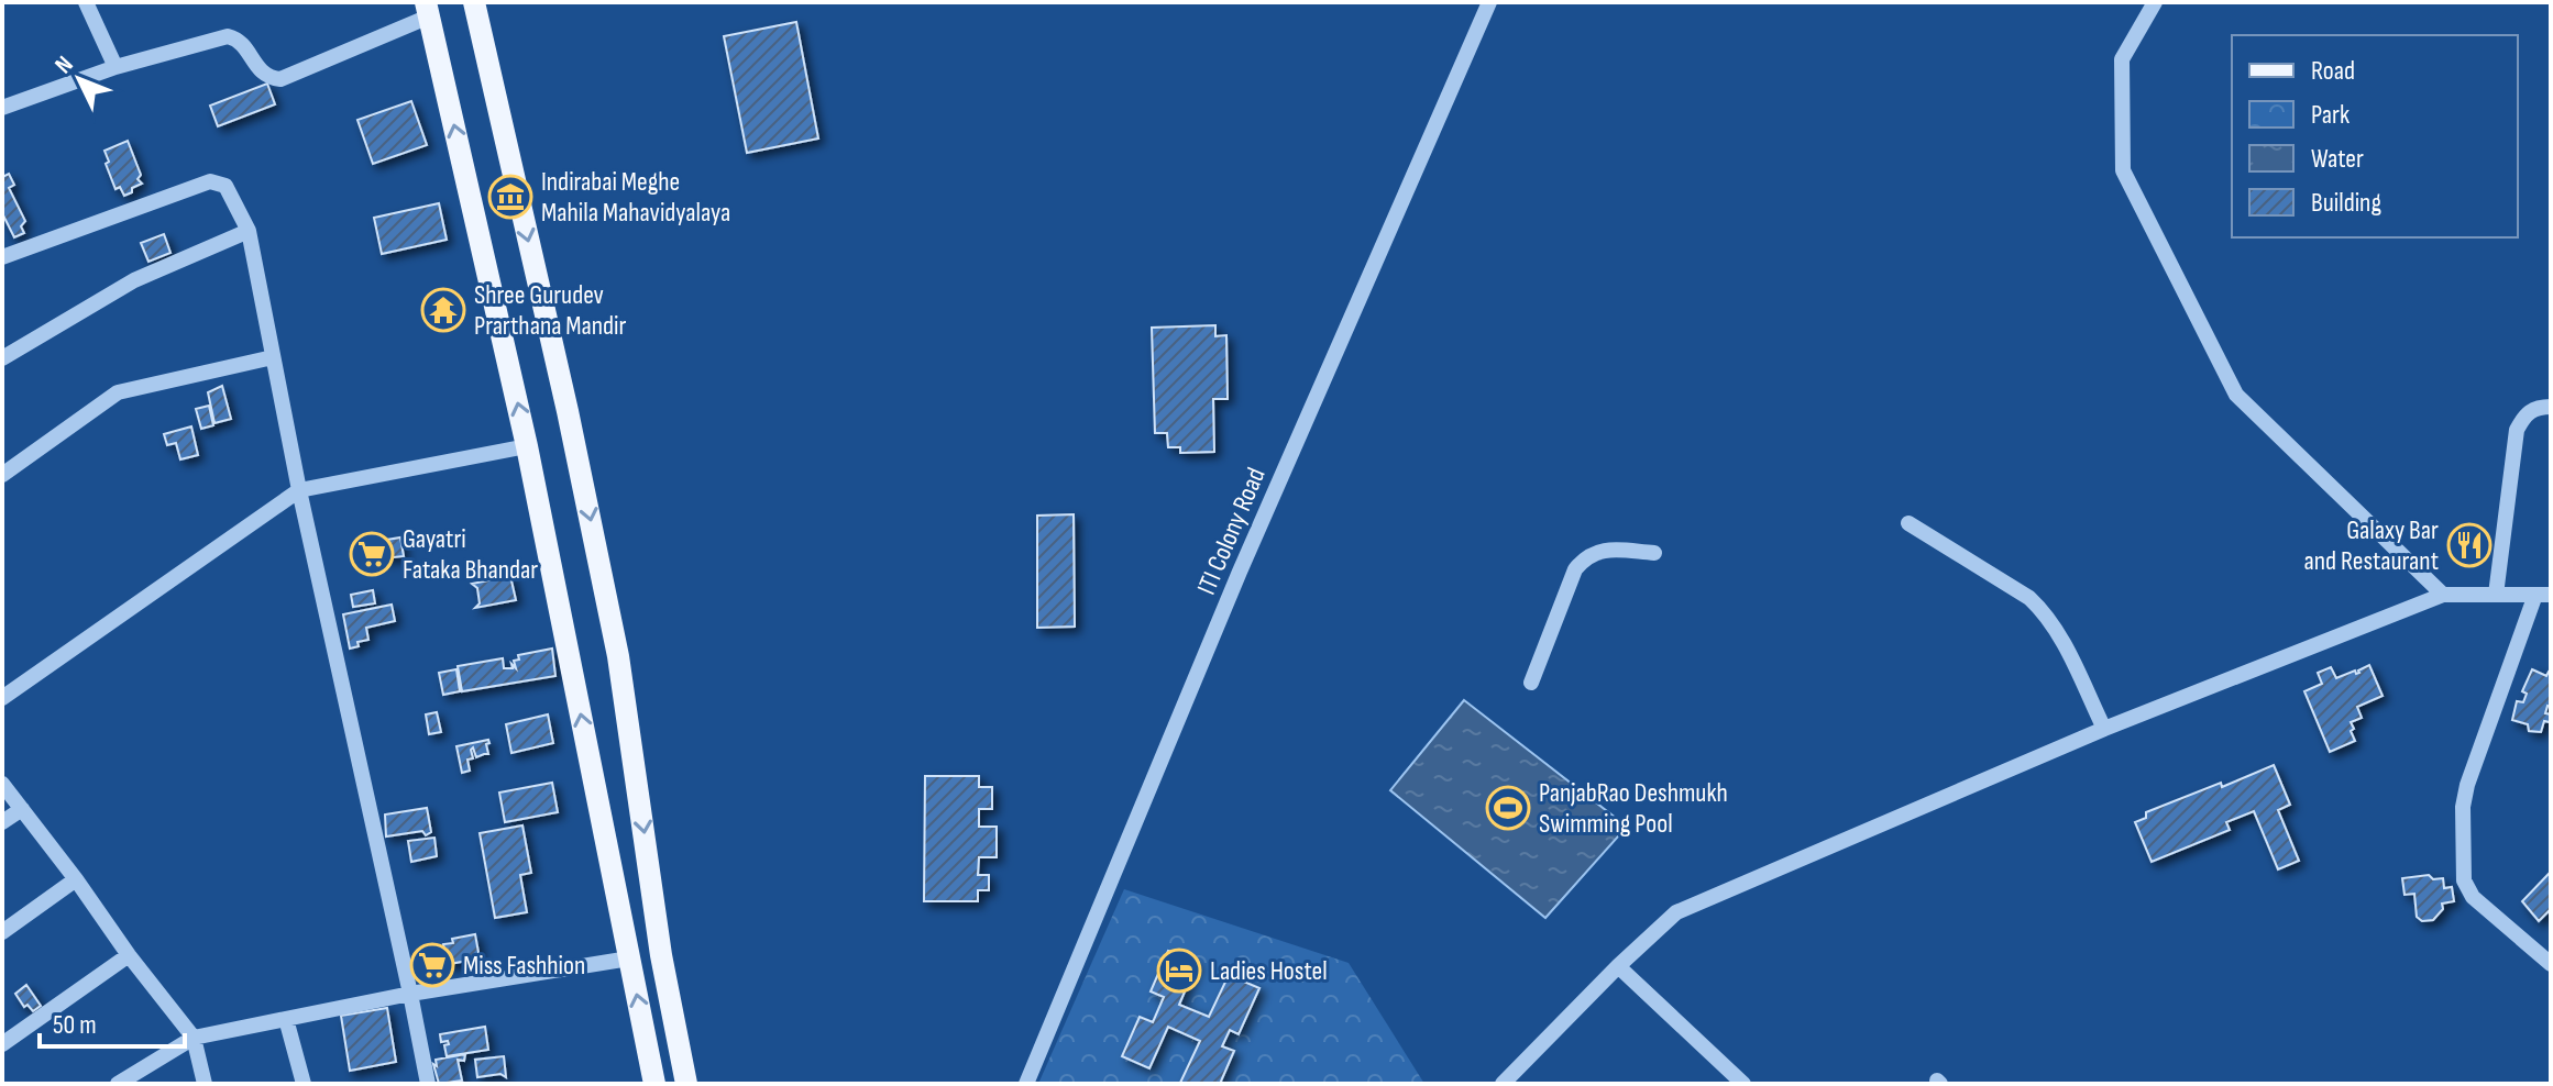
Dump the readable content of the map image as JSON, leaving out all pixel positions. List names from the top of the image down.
{
  "streets": {
    "street": ["ITI Colony Road"]
  },
  "places": {
    "museum": ["Indirabai Meghe Mahila Mahavidyalaya"],
    "temple": ["Shree Gurudev Prarthana Mandir"],
    "restaurant": ["Galaxy Bar and Restaurant"],
    "supermarket": ["Gayatri Fataka Bhandar", "Miss Fashhion"],
    "sports": ["PanjabRao Deshmukh Swimming Pool"],
    "hotel": ["Ladies Hostel"]
  },
  "legend": [
    "Road",
    "Park",
    "Water",
    "Building"
  ],
  "scale_bar": "50 m",
  "north": "top left"
}
